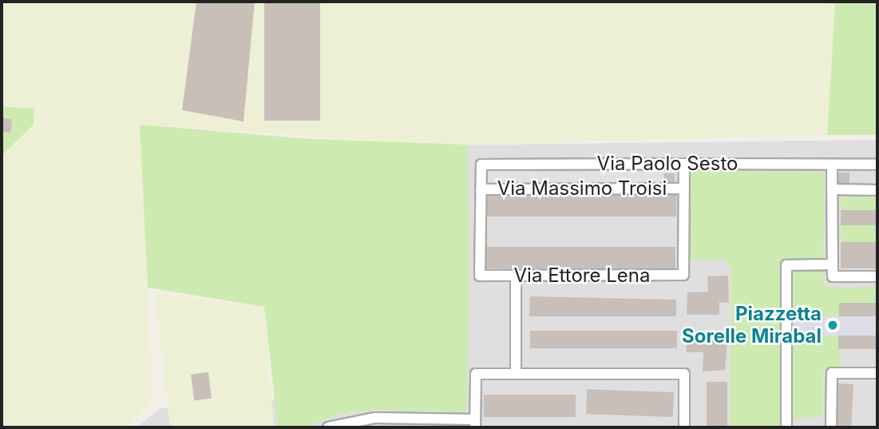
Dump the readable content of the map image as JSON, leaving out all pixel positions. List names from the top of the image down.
{
  "streets": {
    "street": ["Via Paolo Sesto", "Via Massimo Troisi", "Via Ettore Lena"]
  },
  "crossings": [
    ["Via Paolo Sesto", "Via Massimo Troisi"],
    ["Via Paolo Sesto", "Via Ettore Lena"],
    ["Via Massimo Troisi", "Via Ettore Lena"]
  ],
  "places": ["Piazzetta Sorelle Mirabal"]
}
